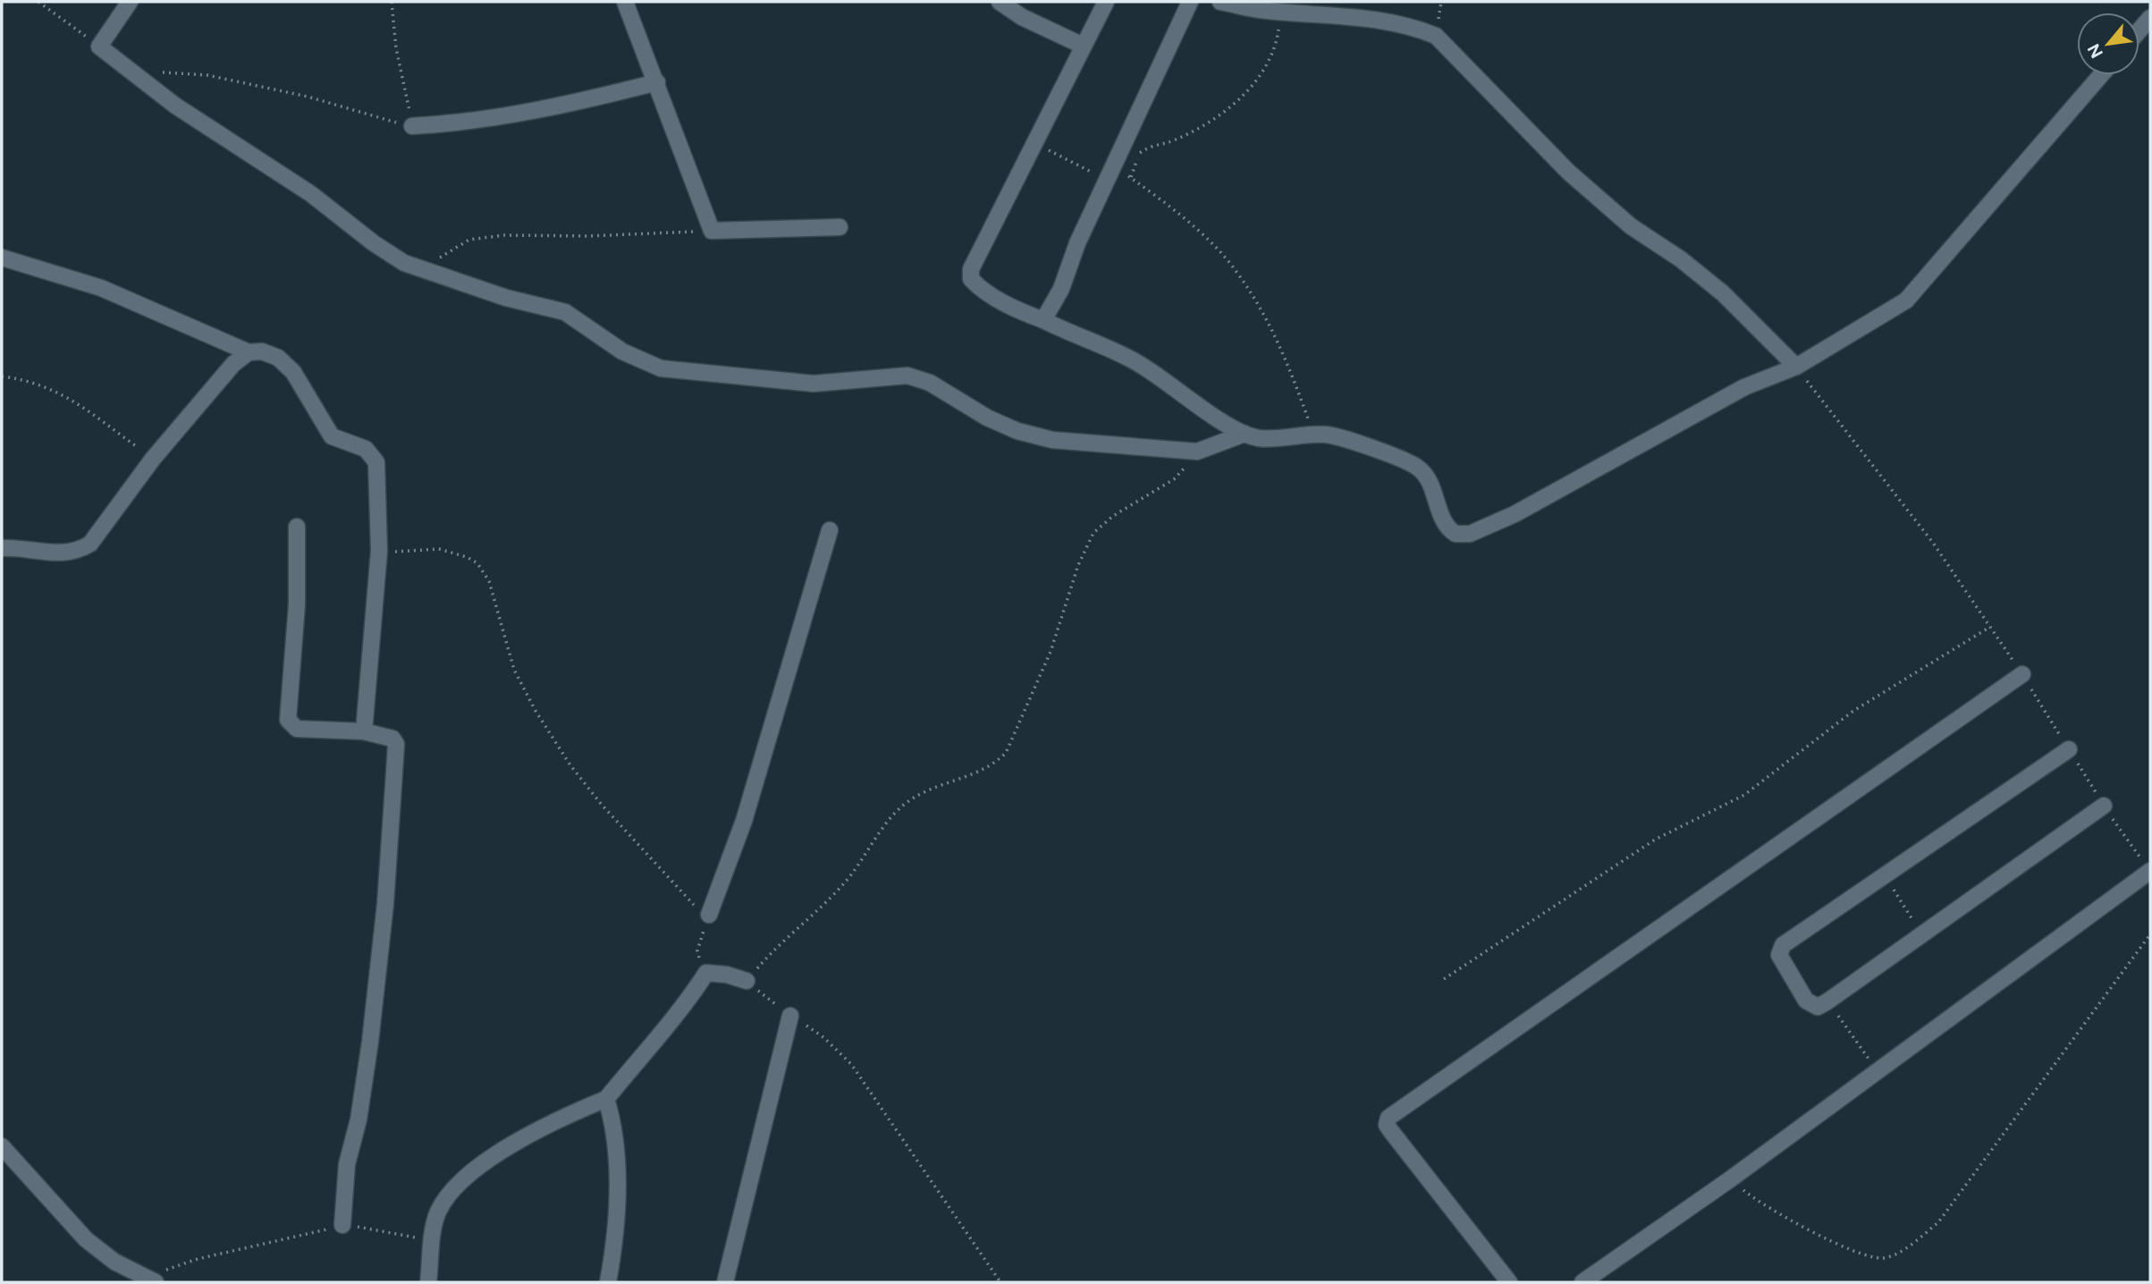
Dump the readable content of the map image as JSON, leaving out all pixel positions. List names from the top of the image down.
{
  "north": "bottom left"
}
